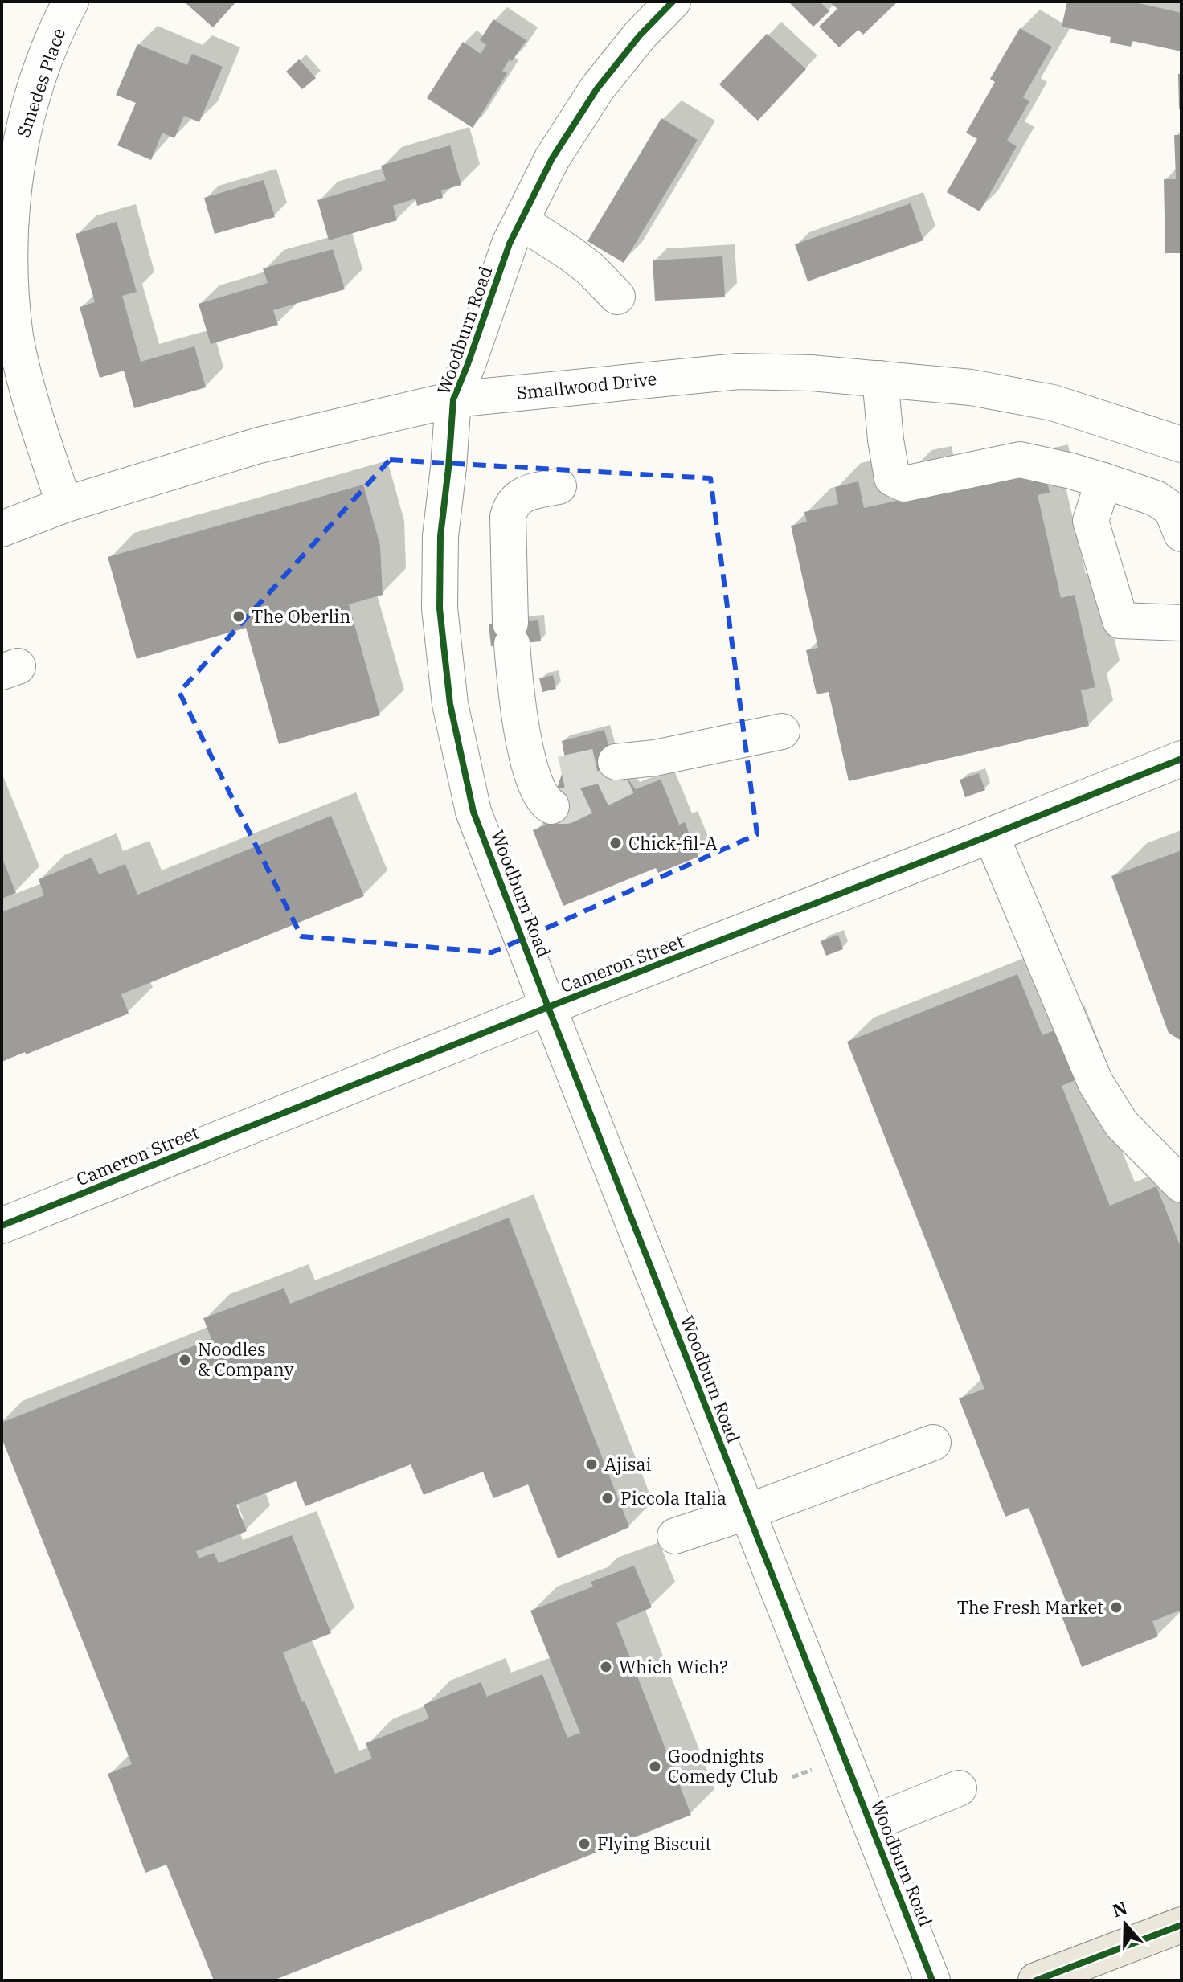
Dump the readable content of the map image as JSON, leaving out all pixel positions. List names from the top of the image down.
{
  "streets": {
    "street": [
      "Smedes Place",
      "Woodburn Road",
      "Smallwood Drive",
      "Cameron Street"
    ]
  },
  "crossings": [
    ["Smedes Place", "Smallwood Drive"],
    ["Woodburn Road", "Smallwood Drive"],
    ["Woodburn Road", "Cameron Street"]
  ],
  "places": [
    "The Oberlin",
    "Chick-fil-A",
    "Noodles & Company",
    "Ajisai",
    "Piccola Italia",
    "The Fresh Market",
    "Which Wich?",
    "Goodnights Comedy Club",
    "Flying Biscuit"
  ],
  "north": "top"
}
